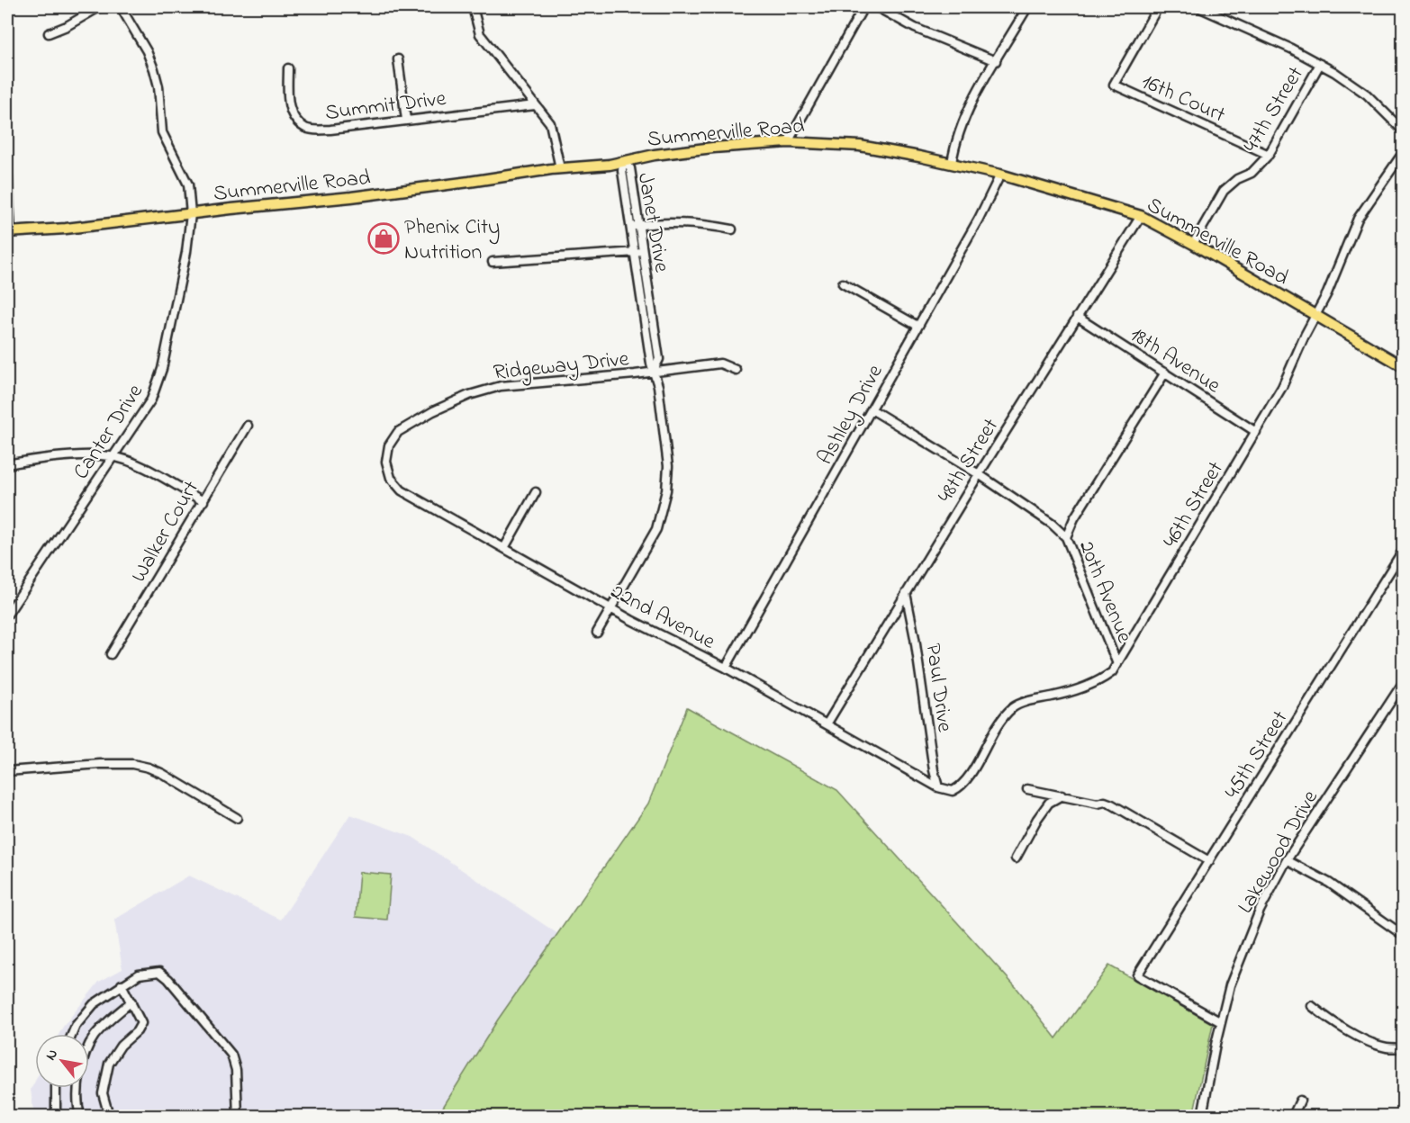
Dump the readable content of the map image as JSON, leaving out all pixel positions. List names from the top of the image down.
{
  "streets": {
    "main road": ["Summerville Road"],
    "street": [
      "16th Court",
      "Summit Drive",
      "47th Street",
      "Janet Drive",
      "18th Avenue",
      "Ridgeway Drive",
      "Ashley Drive",
      "Canter Drive",
      "48th Street",
      "46th Street",
      "Walker Court",
      "20th Avenue",
      "22nd Avenue",
      "Paul Drive",
      "45th Street",
      "Lakewood Drive"
    ]
  },
  "crossings": [
    ["16th Court", "47th Street"],
    ["47th Street", "Summerville Road"],
    ["Summerville Road", "Janet Drive"],
    ["Summerville Road", "Ashley Drive"],
    ["Summerville Road", "Canter Drive"],
    ["Summerville Road", "48th Street"],
    ["Summerville Road", "46th Street"],
    ["Janet Drive", "Ridgeway Drive"],
    ["Janet Drive", "22nd Avenue"],
    ["18th Avenue", "48th Street"],
    ["18th Avenue", "46th Street"],
    ["Ridgeway Drive", "22nd Avenue"],
    ["Ashley Drive", "20th Avenue"],
    ["Ashley Drive", "22nd Avenue"],
    ["48th Street", "20th Avenue"],
    ["48th Street", "22nd Avenue"],
    ["48th Street", "Paul Drive"],
    ["46th Street", "20th Avenue"],
    ["46th Street", "22nd Avenue"],
    ["46th Street", "Paul Drive"],
    ["22nd Avenue", "Paul Drive"],
    ["45th Street", "Lakewood Drive"]
  ],
  "places": {
    "shop": ["Phenix City Nutrition"]
  },
  "north": "top left"
}
